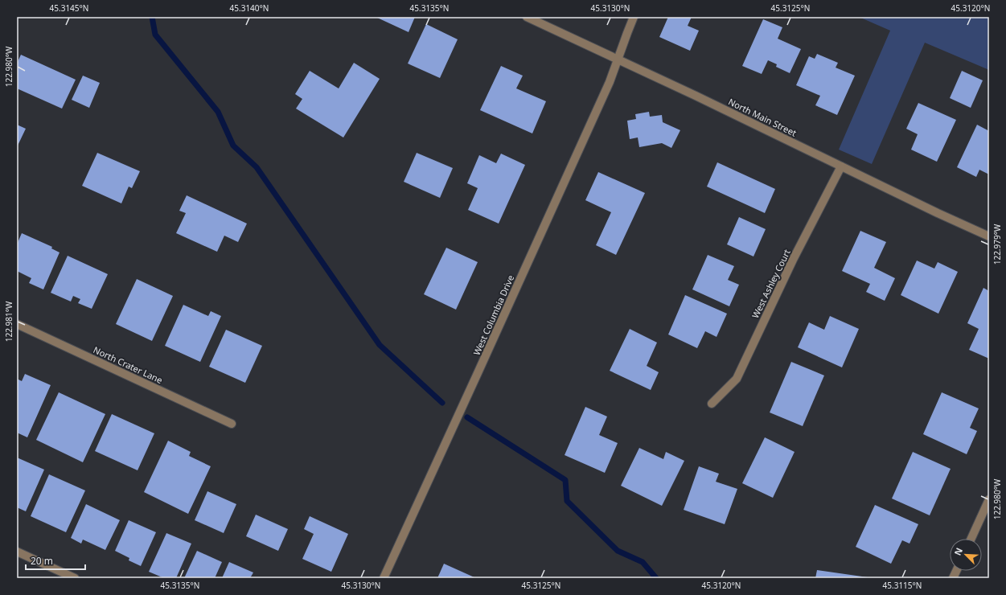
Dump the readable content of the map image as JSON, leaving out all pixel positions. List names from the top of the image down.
{
  "streets": {
    "street": [
      "North Main Street",
      "West Ashley Court",
      "West Columbia Drive",
      "North Crater Lane"
    ]
  },
  "crossings": [
    ["North Main Street", "West Ashley Court"],
    ["North Main Street", "West Columbia Drive"]
  ],
  "scale_bar": "20 m",
  "north": "top left",
  "coordinates": [
    "45.3145°N",
    "45.3140°N",
    "45.3135°N",
    "45.3130°N",
    "45.3125°N",
    "45.3120°N",
    "122.980°W",
    "122.979°W",
    "122.981°W",
    "45.3115°N"
  ]
}
